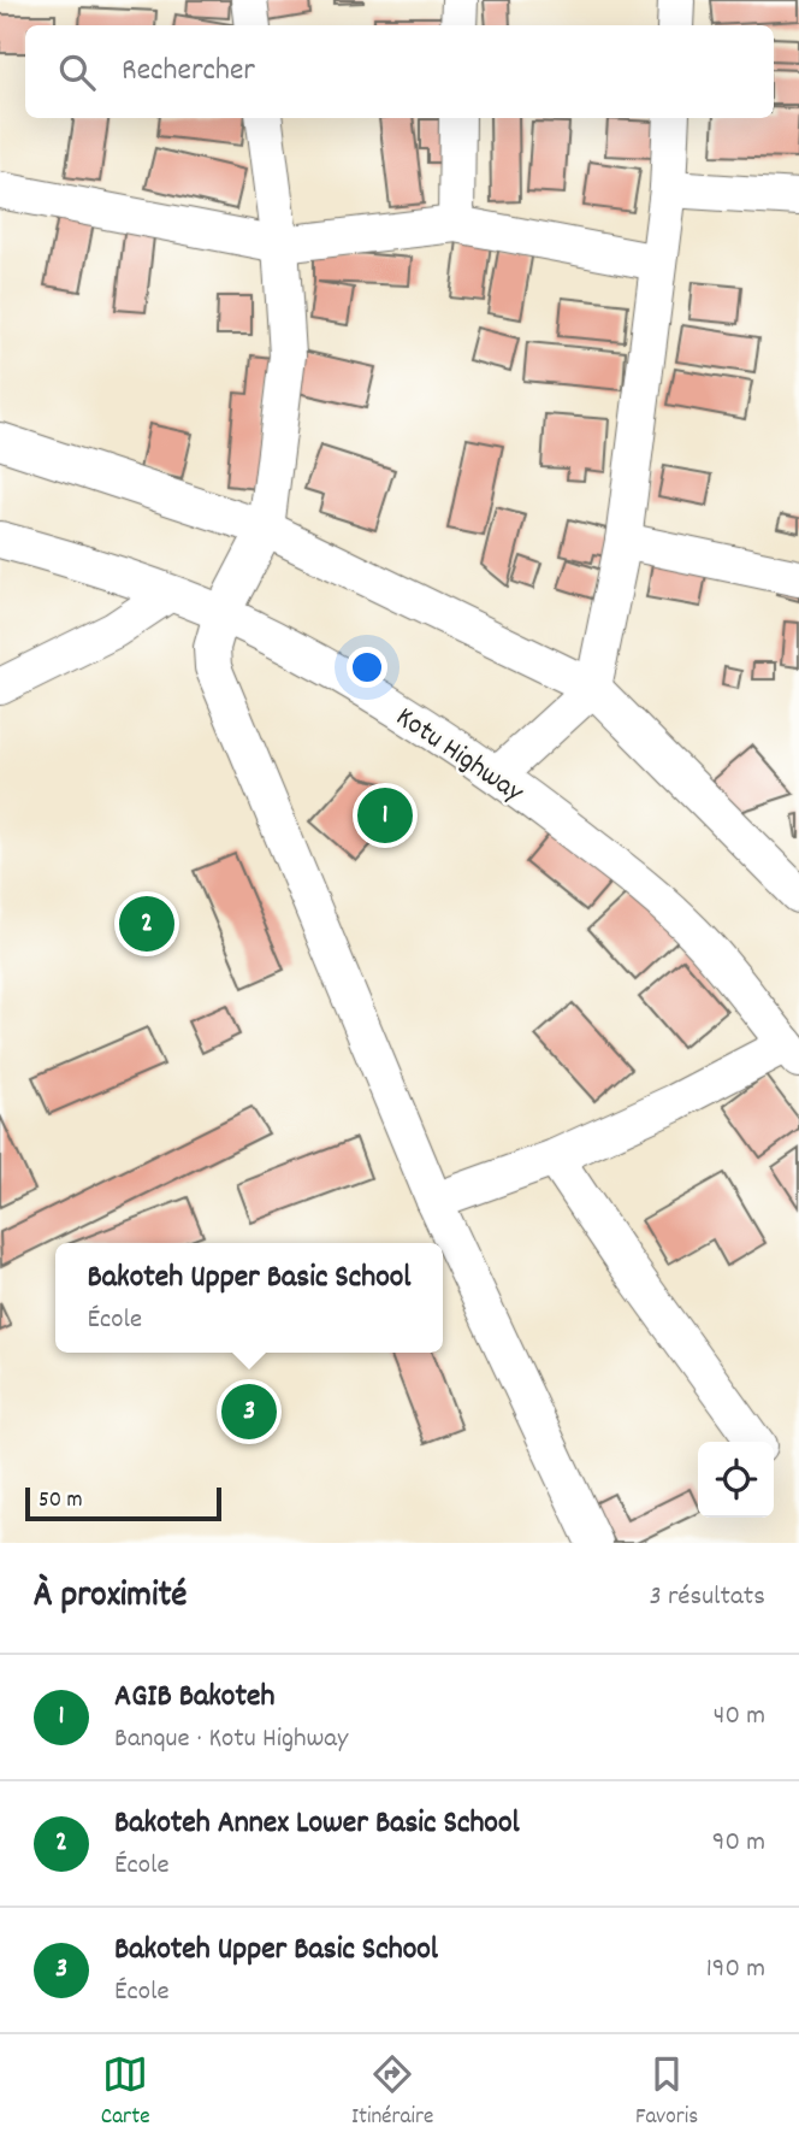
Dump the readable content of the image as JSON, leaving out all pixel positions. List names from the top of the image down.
{
  "streets": {
    "street": ["Kotu Highway"]
  },
  "scale_bar": "50 m",
  "page": {
    "search": "Rechercher",
    "pins": ["1", "2", "3"],
    "popup": ["Bakoteh Upper Basic School", "École"],
    "scale": "50 m",
    "heading": ["À proximité", "3 résultats"],
    "list": [
      {
        "mark": "1",
        "name": "AGIB Bakoteh",
        "note": "Banque · Kotu Highway",
        "value": "40 m"
      },
      {
        "mark": "2",
        "name": "Bakoteh Annex Lower Basic School",
        "note": "École",
        "value": "90 m"
      },
      {
        "mark": "3",
        "name": "Bakoteh Upper Basic School",
        "note": "École",
        "value": "190 m"
      }
    ],
    "nav": ["Carte", "Itinéraire", "Favoris"]
  }
}
